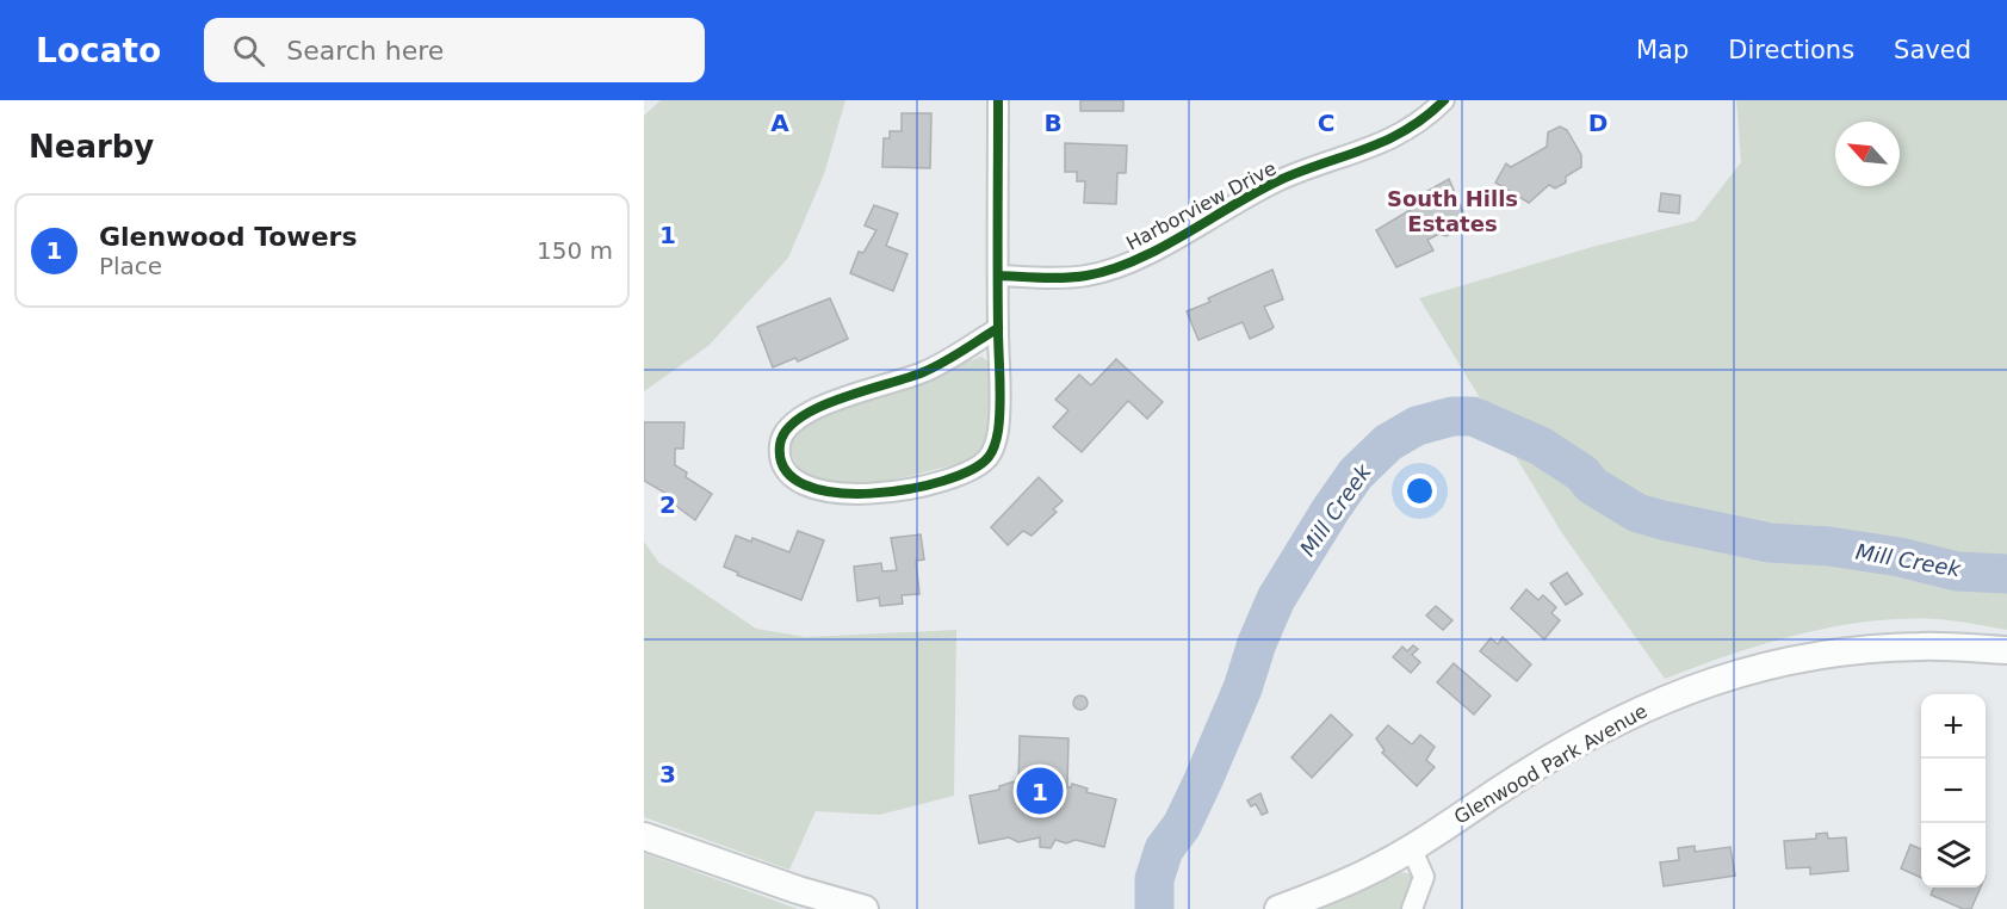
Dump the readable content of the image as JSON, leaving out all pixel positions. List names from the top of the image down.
{
  "streets": {
    "main road": ["Glenwood Park Avenue"],
    "street": ["Harborview Drive"]
  },
  "districts": ["South Hills Estates"],
  "water": ["Mill Creek"],
  "north": "top left",
  "page": {
    "header": "Locato",
    "search": "Search here",
    "nav": ["Map", "Directions", "Saved"],
    "heading": "Nearby",
    "list": [
      {
        "mark": "1",
        "name": "Glenwood Towers",
        "note": "Place",
        "value": "150 m"
      }
    ],
    "map_buttons": ["+", "−"],
    "pins": "1"
  },
  "grid": {
    "columns": [
      "A",
      "B",
      "C",
      "D"
    ],
    "rows": ["1", "2", "3"]
  }
}
